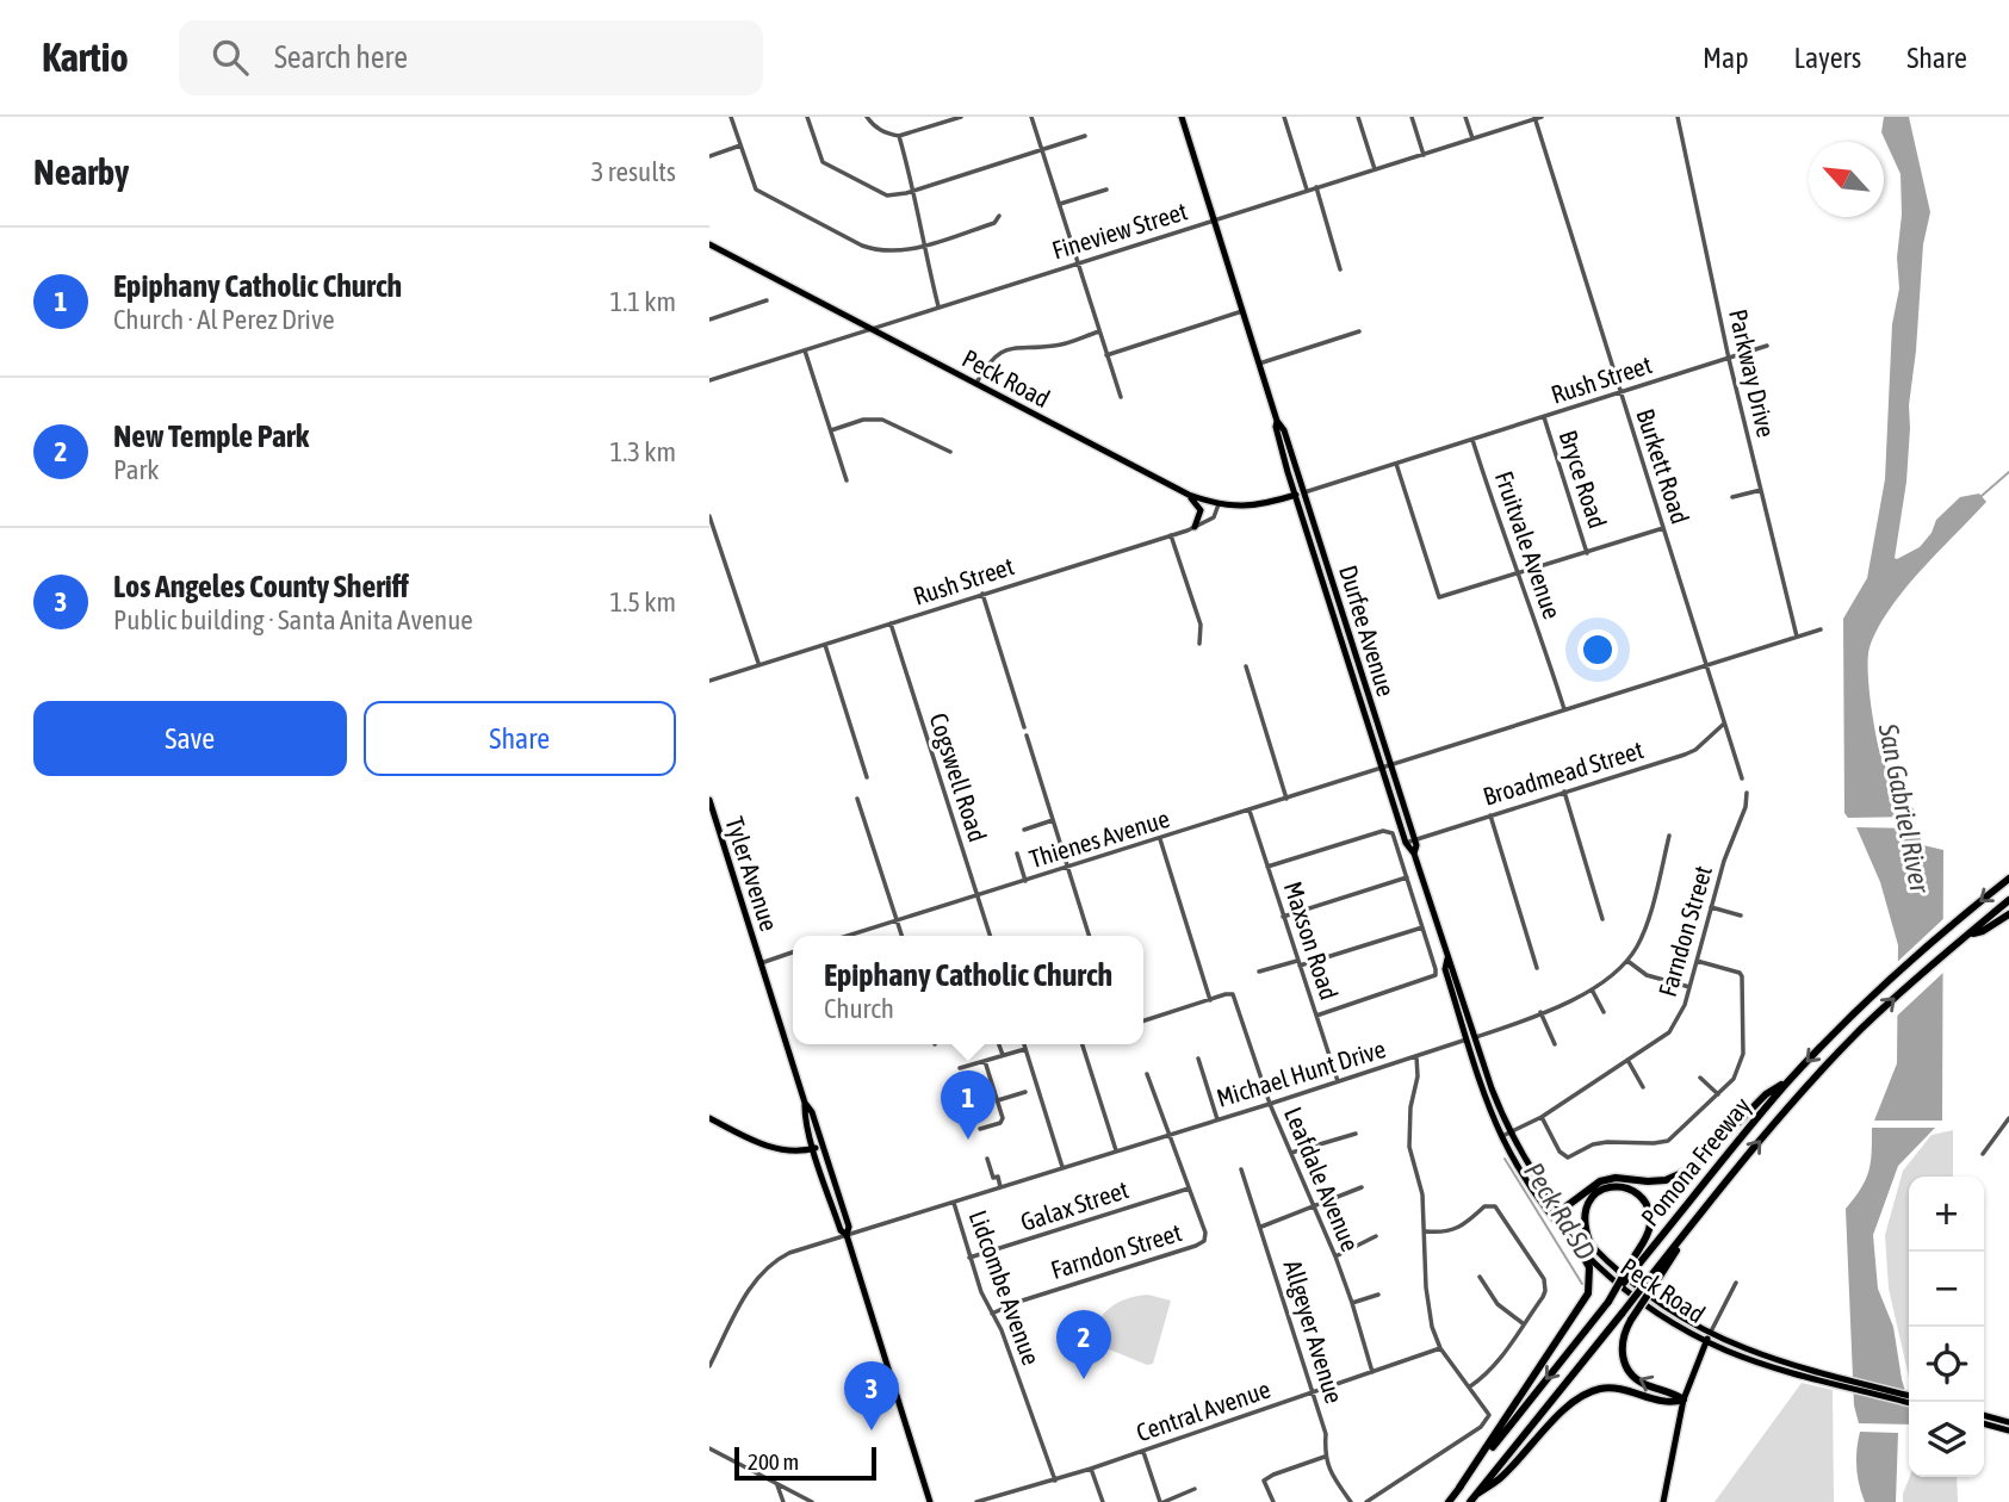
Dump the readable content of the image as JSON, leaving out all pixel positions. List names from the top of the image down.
{
  "streets": {
    "highway": ["Pomona Freeway"],
    "main road": ["Peck Road", "Durfee Avenue", "Tyler Avenue"],
    "street": [
      "Fineview Street",
      "Parkway Drive",
      "Rush Street",
      "Burkett Road",
      "Bryce Road",
      "Fruitvale Avenue",
      "Broadmead Street",
      "Cogswell Road",
      "Thienes Avenue",
      "Farndon Street",
      "Maxson Road",
      "Michael Hunt Drive",
      "Leafdale Avenue",
      "Galax Street",
      "Lidcombe Avenue",
      "Allgeyer Avenue",
      "Central Avenue"
    ]
  },
  "crossings": [
    ["Fineview Street", "Peck Road"],
    ["Fineview Street", "Burkett Road"],
    ["Fineview Street", "Durfee Avenue"],
    ["Parkway Drive", "Rush Street"],
    ["Parkway Drive", "Thienes Avenue"],
    ["Peck Road", "Rush Street"],
    ["Peck Road", "Durfee Avenue"],
    ["Peck Road", "Farndon Street"],
    ["Peck Road", "Michael Hunt Drive"],
    ["Rush Street", "Burkett Road"],
    ["Rush Street", "Bryce Road"],
    ["Rush Street", "Fruitvale Avenue"],
    ["Rush Street", "Durfee Avenue"],
    ["Rush Street", "Cogswell Road"],
    ["Burkett Road", "Broadmead Street"],
    ["Burkett Road", "Thienes Avenue"],
    ["Fruitvale Avenue", "Thienes Avenue"],
    ["Durfee Avenue", "Broadmead Street"],
    ["Durfee Avenue", "Thienes Avenue"],
    ["Durfee Avenue", "Michael Hunt Drive"],
    ["Cogswell Road", "Thienes Avenue"],
    ["Thienes Avenue", "Maxson Road"],
    ["Tyler Avenue", "Michael Hunt Drive"],
    ["Farndon Street", "Galax Street"],
    ["Farndon Street", "Lidcombe Avenue"],
    ["Maxson Road", "Michael Hunt Drive"],
    ["Michael Hunt Drive", "Leafdale Avenue"],
    ["Michael Hunt Drive", "Lidcombe Avenue"],
    ["Leafdale Avenue", "Central Avenue"],
    ["Galax Street", "Lidcombe Avenue"],
    ["Lidcombe Avenue", "Central Avenue"],
    ["Allgeyer Avenue", "Central Avenue"]
  ],
  "water": ["San Gabriel River", "Peck Rd SD"],
  "scale_bar": "200 m",
  "north": "top left",
  "page": {
    "header": "Kartio",
    "search": "Search here",
    "nav": ["Map", "Layers", "Share"],
    "heading": ["Nearby", "3 results"],
    "list": [
      {
        "mark": "1",
        "name": "Epiphany Catholic Church",
        "note": "Church · Al Perez Drive",
        "value": "1.1 km"
      },
      {
        "mark": "2",
        "name": "New Temple Park",
        "note": "Park",
        "value": "1.3 km"
      },
      {
        "mark": "3",
        "name": "Los Angeles County Sheriff",
        "note": "Public building · Santa Anita Avenue",
        "value": "1.5 km"
      }
    ],
    "buttons": ["Save", "Share"],
    "popup": ["Epiphany Catholic Church", "Church"],
    "pins": ["1", "2", "3"],
    "map_buttons": ["+", "−"],
    "scale": "200 m"
  }
}
